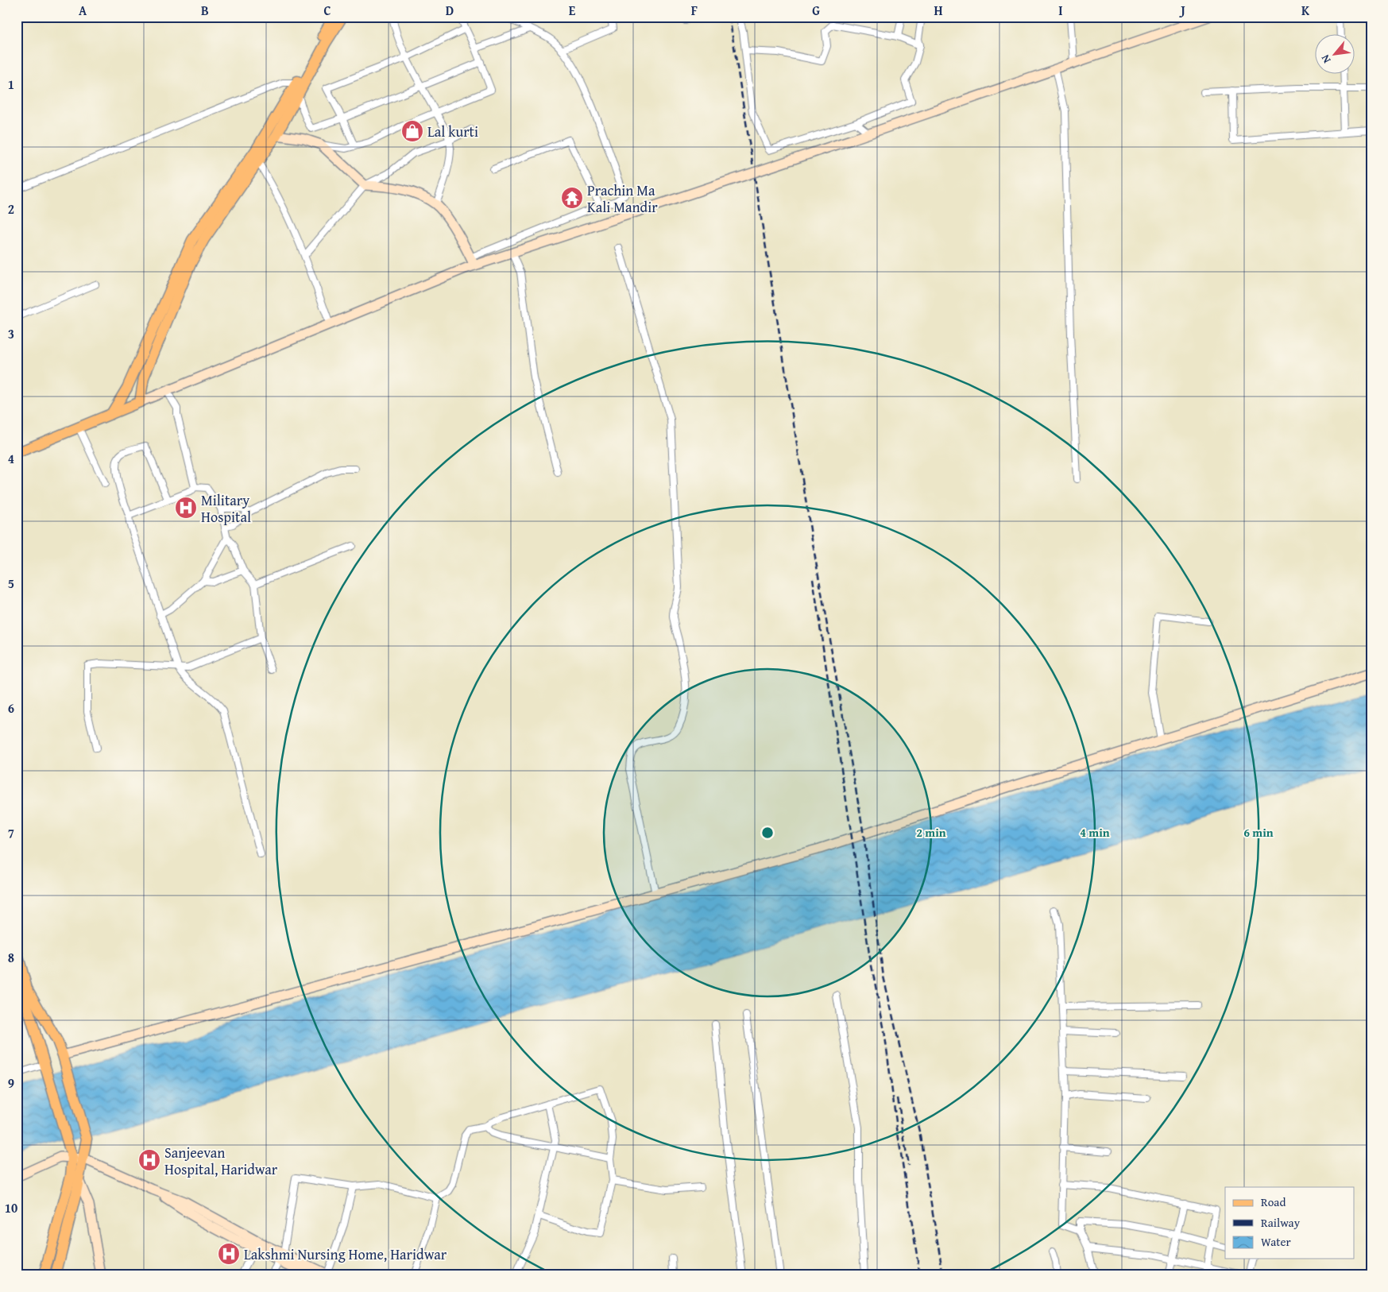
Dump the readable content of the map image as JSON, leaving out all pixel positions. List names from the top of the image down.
{
  "places": {
    "shop": ["Lal kurti"],
    "temple": ["Prachin Ma Kali Mandir"],
    "hospital": ["Military Hospital", "Sanjeevan Hospital, Haridwar", "Lakshmi Nursing Home, Haridwar"]
  },
  "legend": ["Road", "Railway", "Water"],
  "north": "bottom left",
  "grid": {
    "columns": [
      "A",
      "B",
      "C",
      "D",
      "E",
      "F",
      "G",
      "H",
      "I",
      "J",
      "K"
    ],
    "rows": [
      "1",
      "2",
      "3",
      "4",
      "5",
      "6",
      "7",
      "8",
      "9",
      "10"
    ]
  },
  "rings": ["2 min", "4 min", "6 min"]
}
